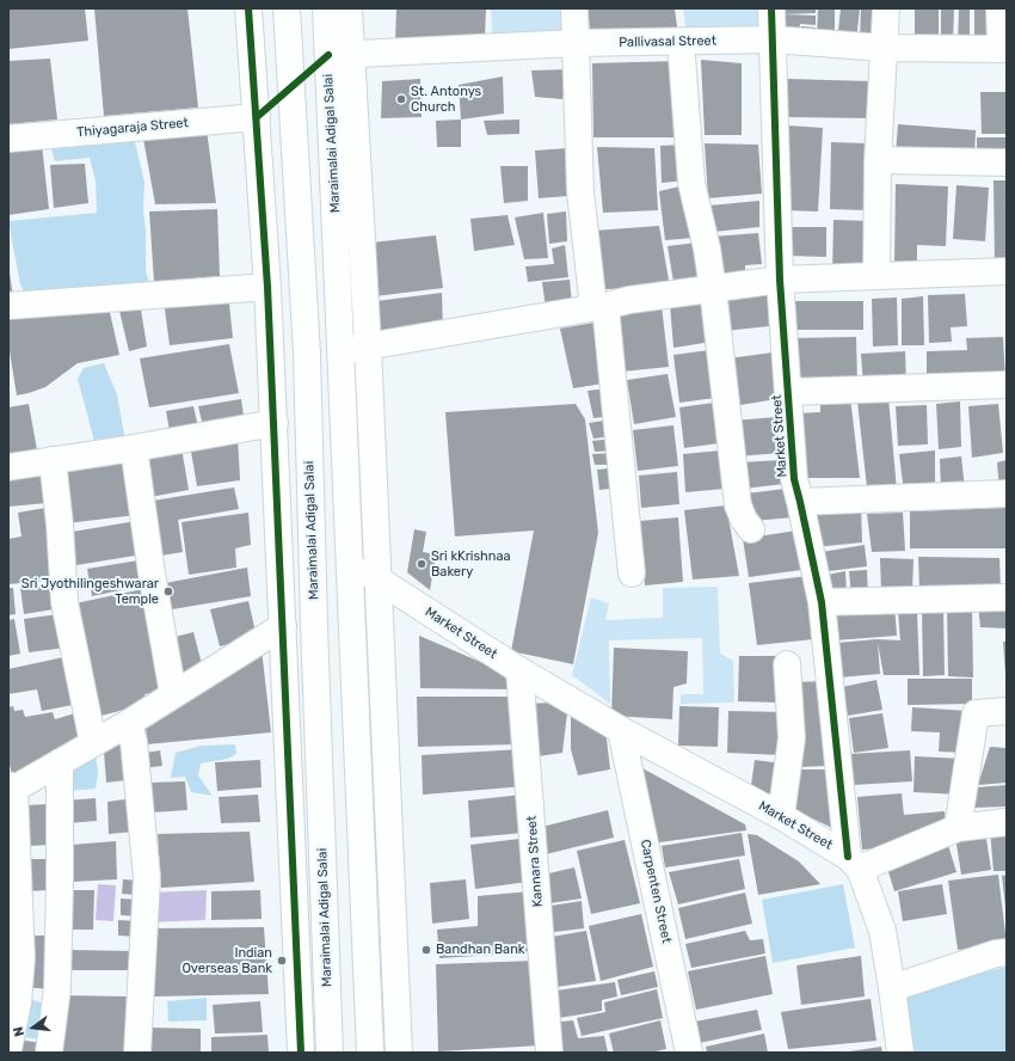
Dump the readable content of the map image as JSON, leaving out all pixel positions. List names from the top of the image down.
{
  "streets": {
    "street": [
      "Pallivasal Street",
      "Thiyagaraja Street",
      "Maraimalai Adigal Salai",
      "Market Street",
      "Kannara Street",
      "Carpenten Street"
    ]
  },
  "crossings": [
    ["Pallivasal Street", "Maraimalai Adigal Salai"],
    ["Pallivasal Street", "Market Street"],
    ["Maraimalai Adigal Salai", "Market Street"],
    ["Market Street", "Kannara Street"],
    ["Market Street", "Carpenten Street"]
  ],
  "places": [
    "St. Antonys Church",
    "Sri kKrishnaa Bakery",
    "Sri Jyothilingeshwarar Temple",
    "Bandhan Bank",
    "Indian Overseas Bank"
  ],
  "north": "left"
}
